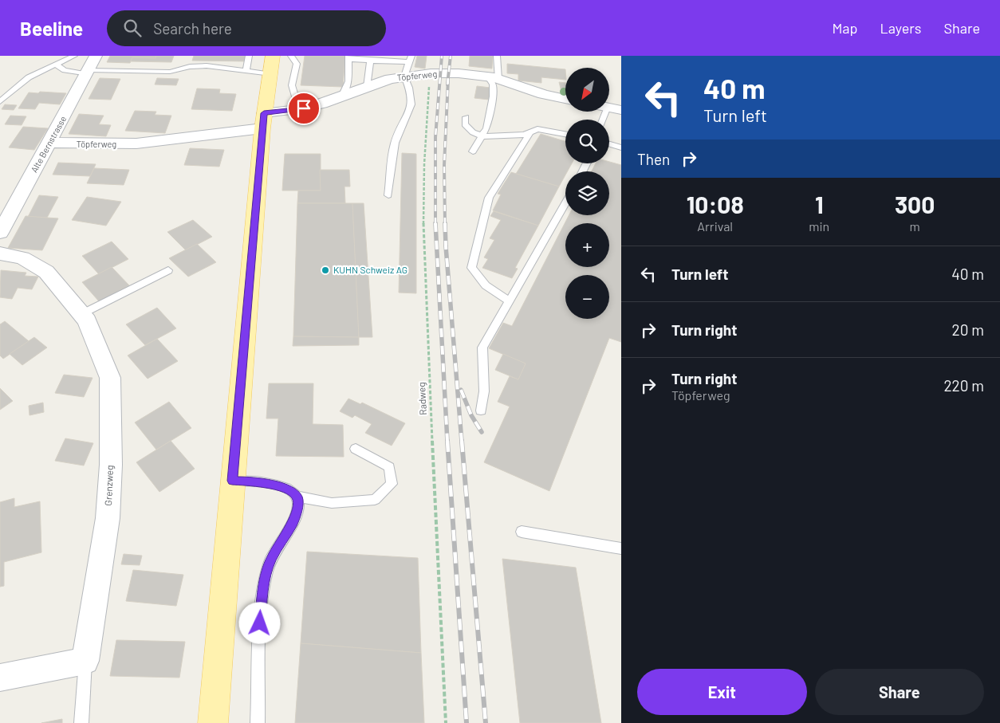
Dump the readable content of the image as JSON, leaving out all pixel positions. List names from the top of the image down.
{
  "streets": {
    "street": ["Töpferweg", "Alte Bernstrasse", "Grenzweg"],
    "path": ["Radweg"]
  },
  "crossings": [
    ["Töpferweg", "Alte Bernstrasse"],
    ["Töpferweg", "Radweg"]
  ],
  "places": ["KUHN Schweiz AG"],
  "north": "bottom left",
  "page": {
    "header": "Beeline",
    "search": "Search here",
    "nav": ["Map", "Layers", "Share"],
    "turn": ["40 m", "Turn left"],
    "map_buttons": ["+", "−"],
    "then": "Then",
    "eta": [
      "10:08",
      "Arrival",
      "1",
      "min",
      "300",
      "m"
    ],
    "list": [
      {
        "name": "Turn left",
        "value": "40 m"
      },
      {
        "name": "Turn right",
        "value": "20 m"
      },
      {
        "name": "Turn right",
        "note": "Töpferweg",
        "value": "220 m"
      }
    ],
    "buttons": ["Exit", "Share"]
  }
}
